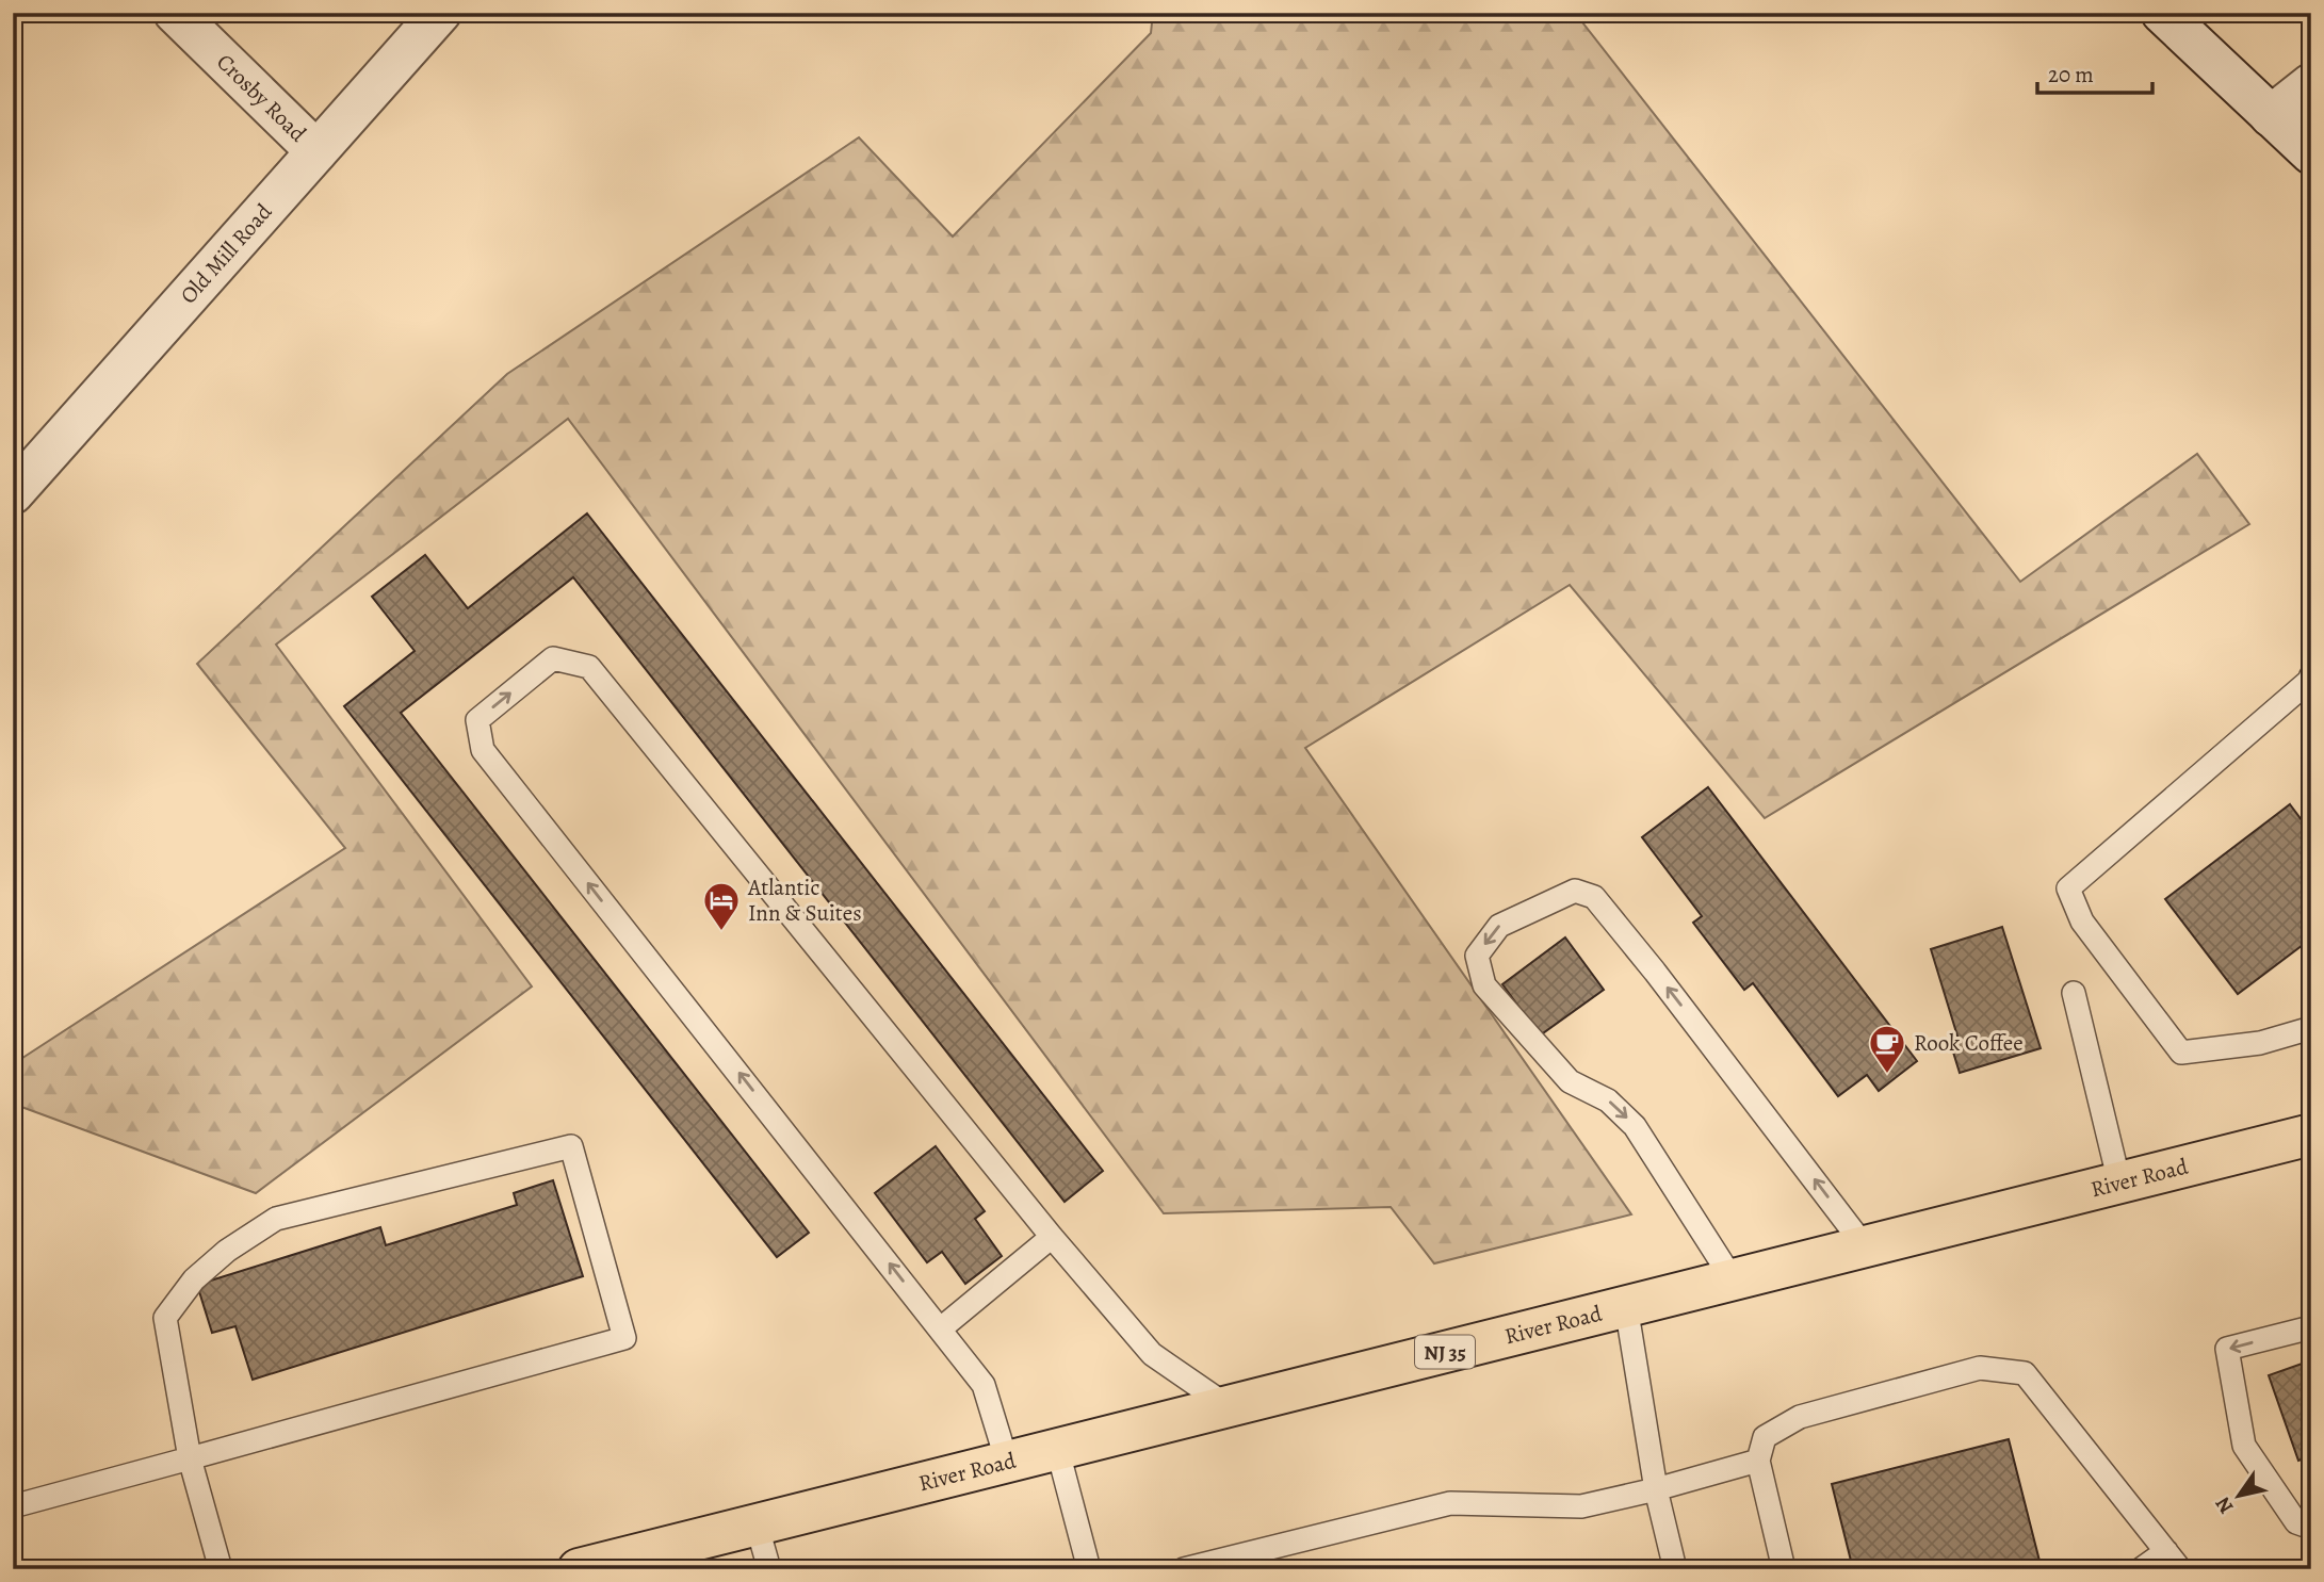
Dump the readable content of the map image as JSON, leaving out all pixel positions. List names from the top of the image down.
{
  "streets": {
    "highway": ["River Road", "NJ 35"],
    "street": ["Crosby Road", "Old Mill Road"]
  },
  "crossings": [
    ["Crosby Road", "Old Mill Road"]
  ],
  "places": {
    "hotel": ["Atlantic Inn & Suites"],
    "cafe": ["Rook Coffee"]
  },
  "scale_bar": "20 m",
  "north": "bottom left"
}
